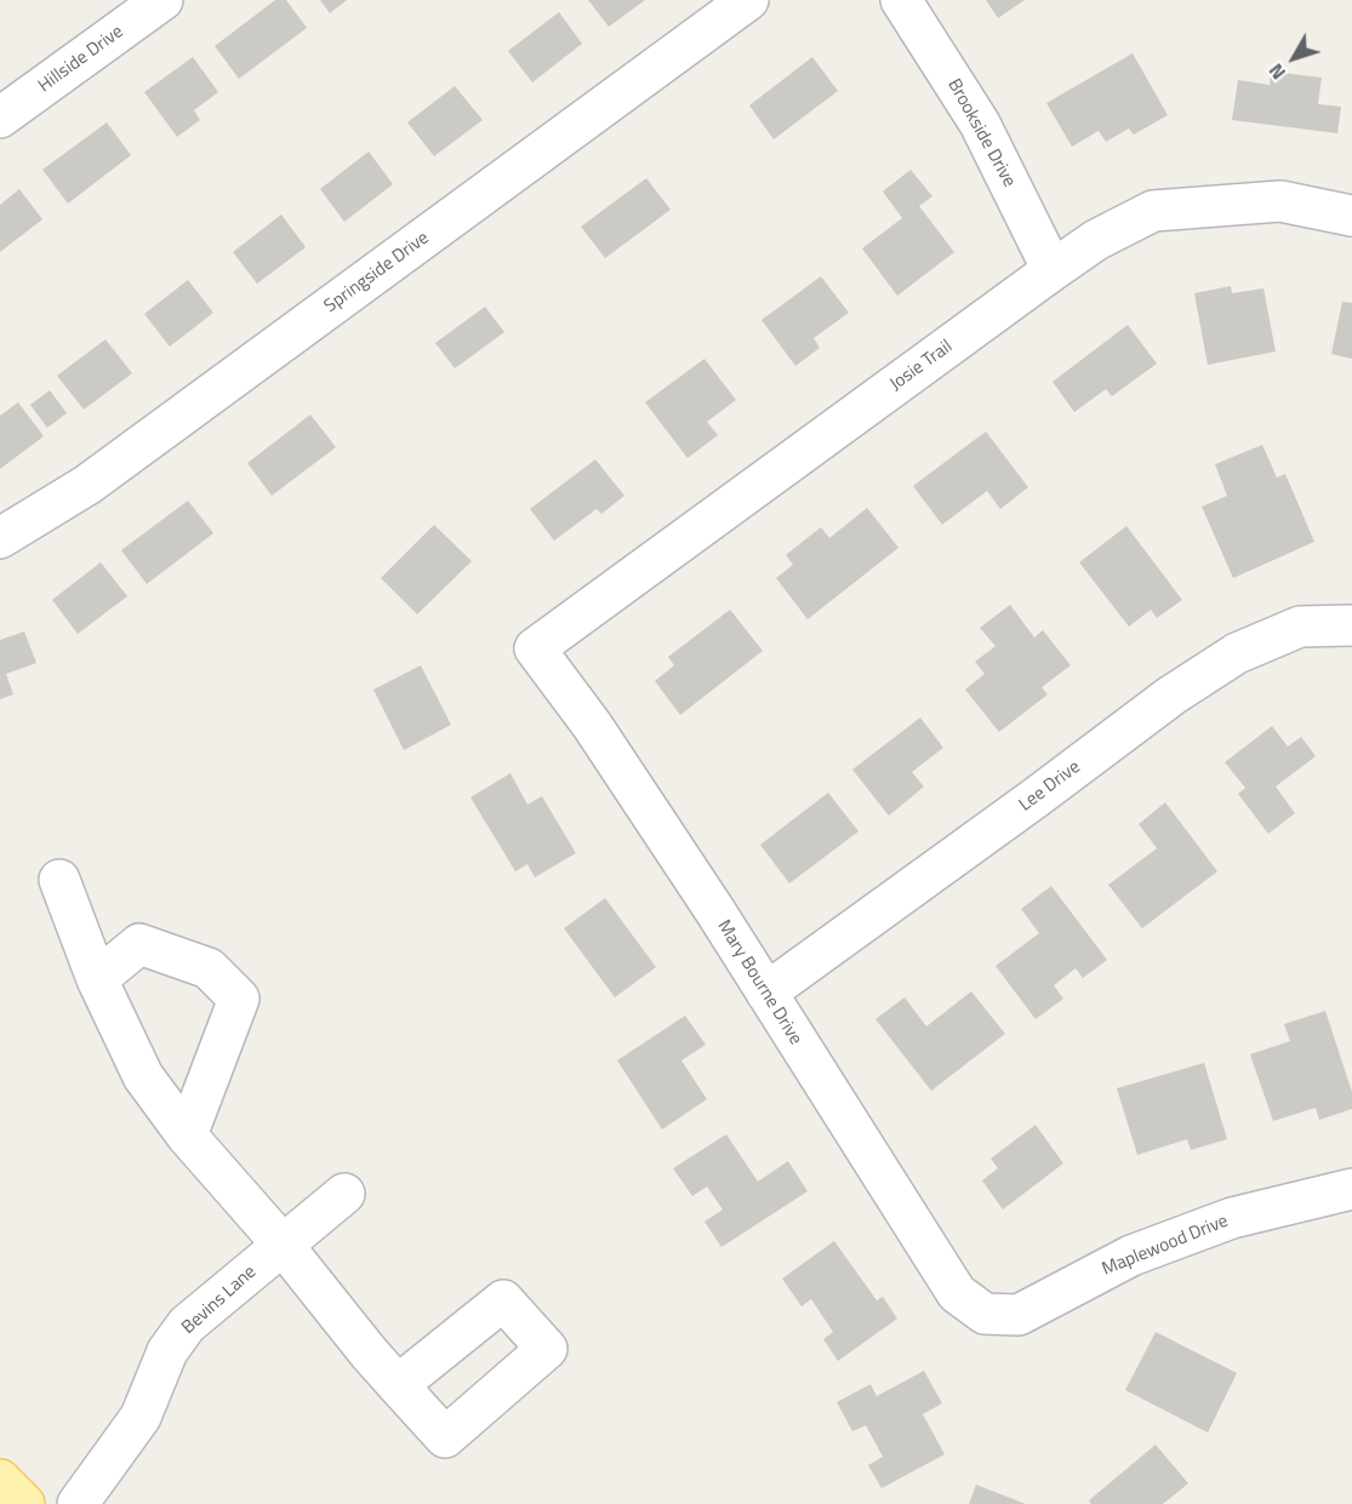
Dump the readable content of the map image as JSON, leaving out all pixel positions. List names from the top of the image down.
{
  "streets": {
    "street": [
      "Hillside Drive",
      "Brookside Drive",
      "Springside Drive",
      "Josie Trail",
      "Lee Drive",
      "Mary Bourne Drive",
      "Maplewood Drive",
      "Bevins Lane"
    ]
  },
  "crossings": [
    ["Brookside Drive", "Josie Trail"],
    ["Josie Trail", "Mary Bourne Drive"],
    ["Lee Drive", "Mary Bourne Drive"],
    ["Mary Bourne Drive", "Maplewood Drive"]
  ],
  "north": "bottom left"
}
